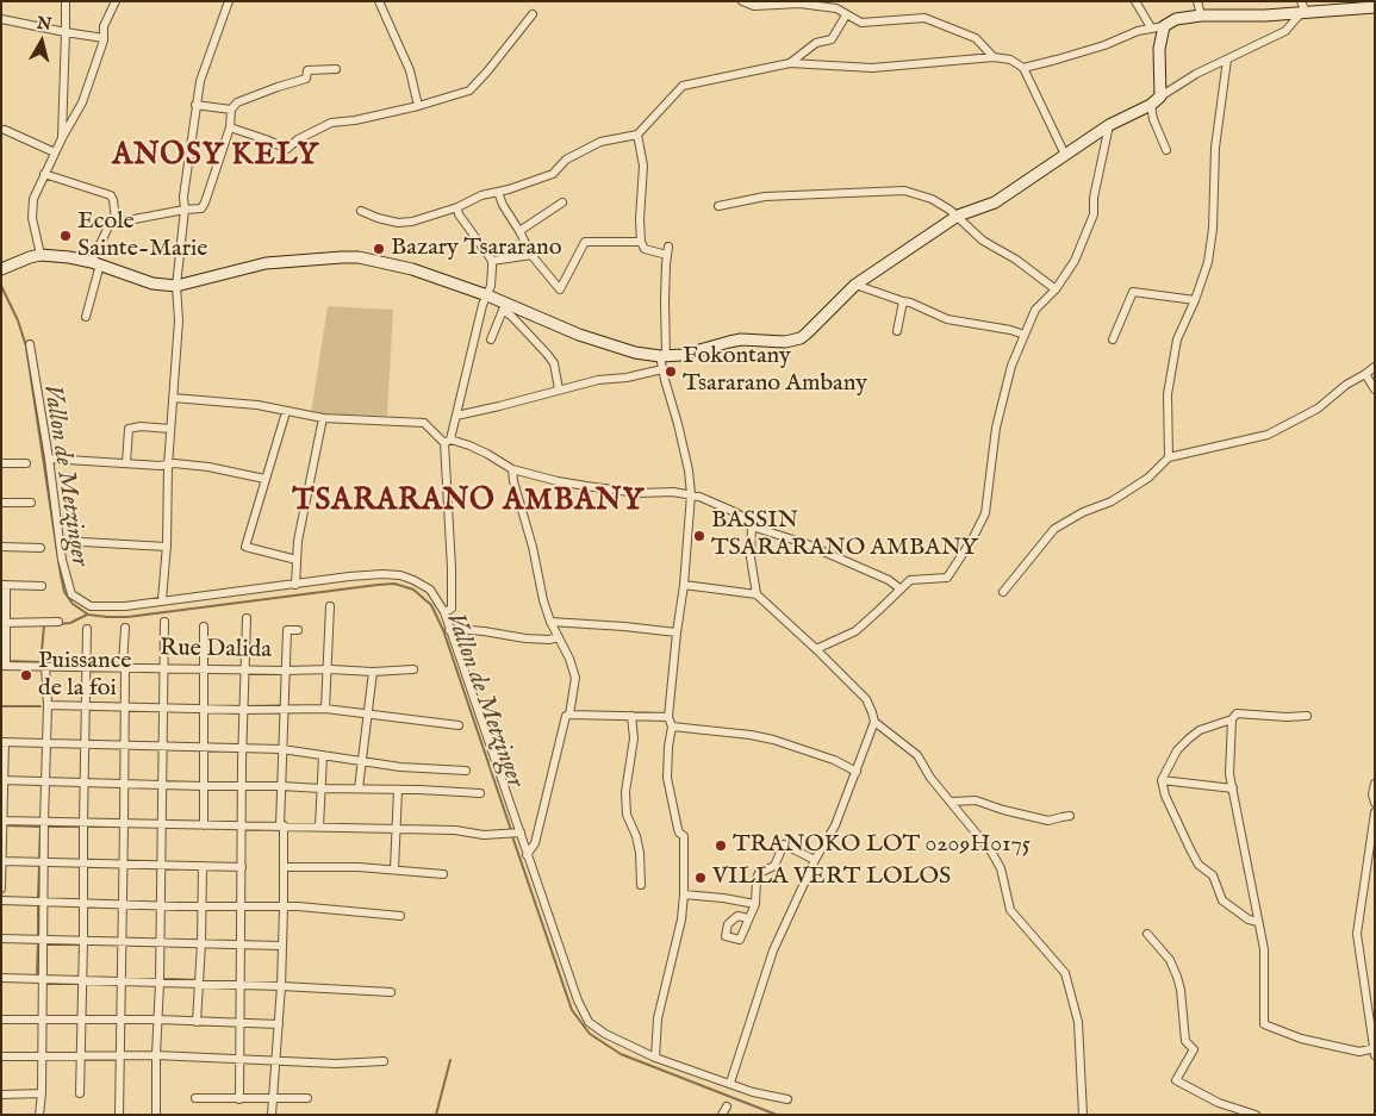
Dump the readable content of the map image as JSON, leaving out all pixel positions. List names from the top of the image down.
{
  "streets": {
    "street": ["Rue Dalida"]
  },
  "districts": ["ANOSY KELY", "TSARARANO AMBANY"],
  "water": ["Vallon de Metzinger"],
  "places": [
    "Ecole Sainte-Marie",
    "Bazary Tsararano",
    "Fokontany Tsararano Ambany",
    "BASSIN TSARARANO AMBANY",
    "Puissance de la foi",
    "TRANOKO LOT 0209H0175",
    "VILLA VERT LOLOS"
  ],
  "north": "top"
}
